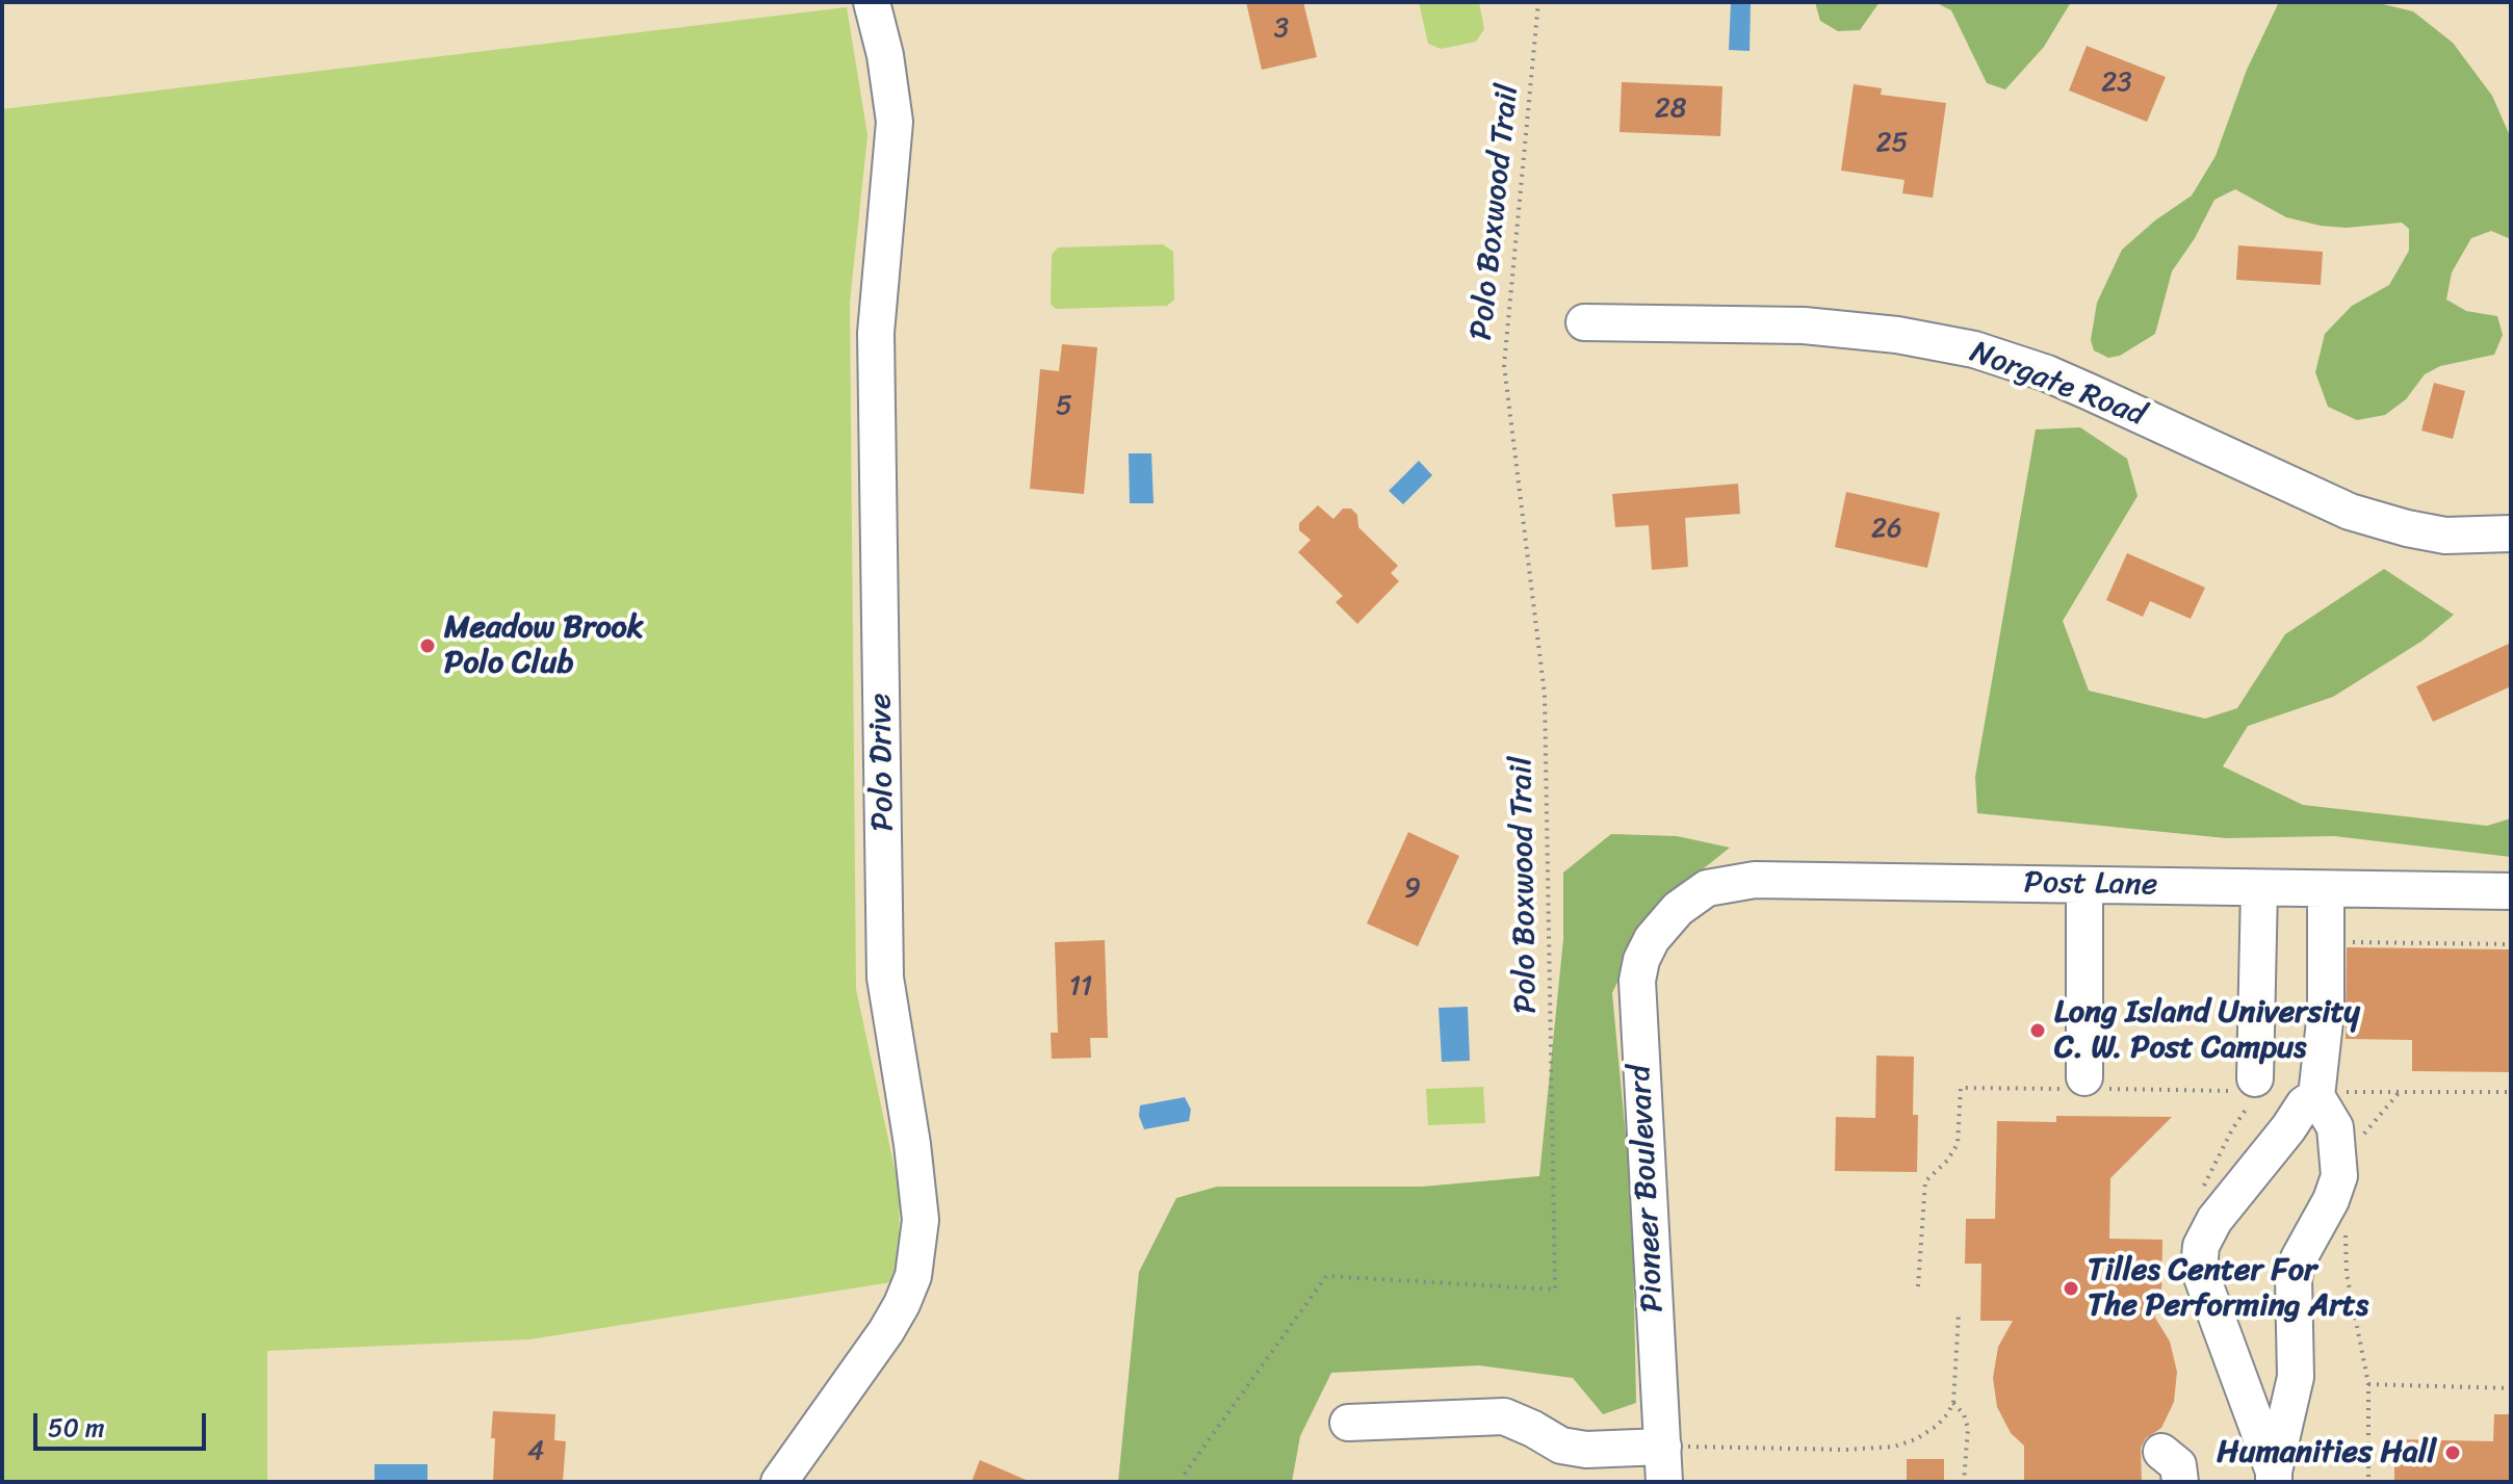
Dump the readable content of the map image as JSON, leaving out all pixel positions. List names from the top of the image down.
{
  "streets": {
    "street": [
      "Norgate Road",
      "Polo Drive",
      "Post Lane",
      "Pioneer Boulevard"
    ],
    "path": ["Polo Boxwood Trail"]
  },
  "crossings": [
    ["Post Lane", "Pioneer Boulevard"]
  ],
  "places": [
    "Meadow Brook Polo Club",
    "Long Island University C. W. Post Campus",
    "Tilles Center For The Performing Arts",
    "Humanities Hall"
  ],
  "house_numbers": [
    "3",
    "23",
    "28",
    "25",
    "5",
    "26",
    "9",
    "11",
    "4"
  ],
  "scale_bar": "50 m"
}
